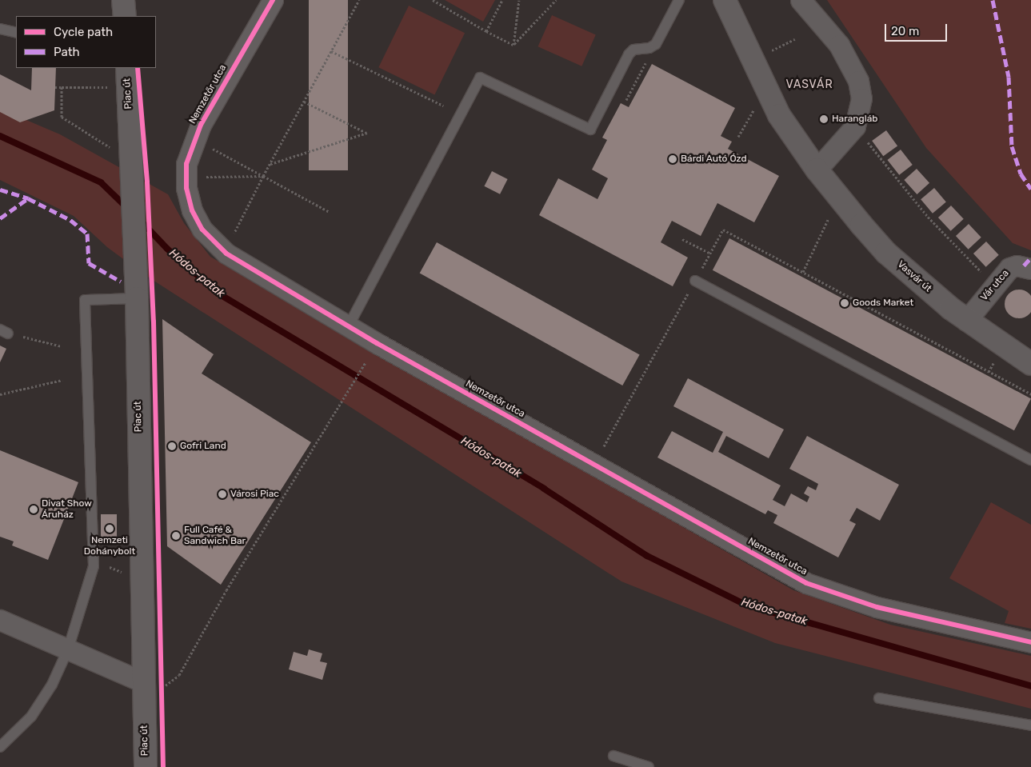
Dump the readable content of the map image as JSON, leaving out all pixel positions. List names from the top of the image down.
{
  "streets": {
    "street": [
      "Piac út",
      "Nemzetőr utca",
      "Vasvár út",
      "Vár utca"
    ]
  },
  "crossings": [
    ["Vasvár út", "Vár utca"]
  ],
  "districts": ["VASVÁR"],
  "water": ["Hódos-patak"],
  "places": [
    "Harangláb",
    "Bárdi Autó Ózd",
    "Goods Market",
    "Gofri Land",
    "Városi Piac",
    "Divat Show Áruház",
    "Nemzeti Dohánybolt",
    "Full Café & Sandwich Bar"
  ],
  "legend": ["Cycle path", "Path"],
  "scale_bar": "20 m"
}
